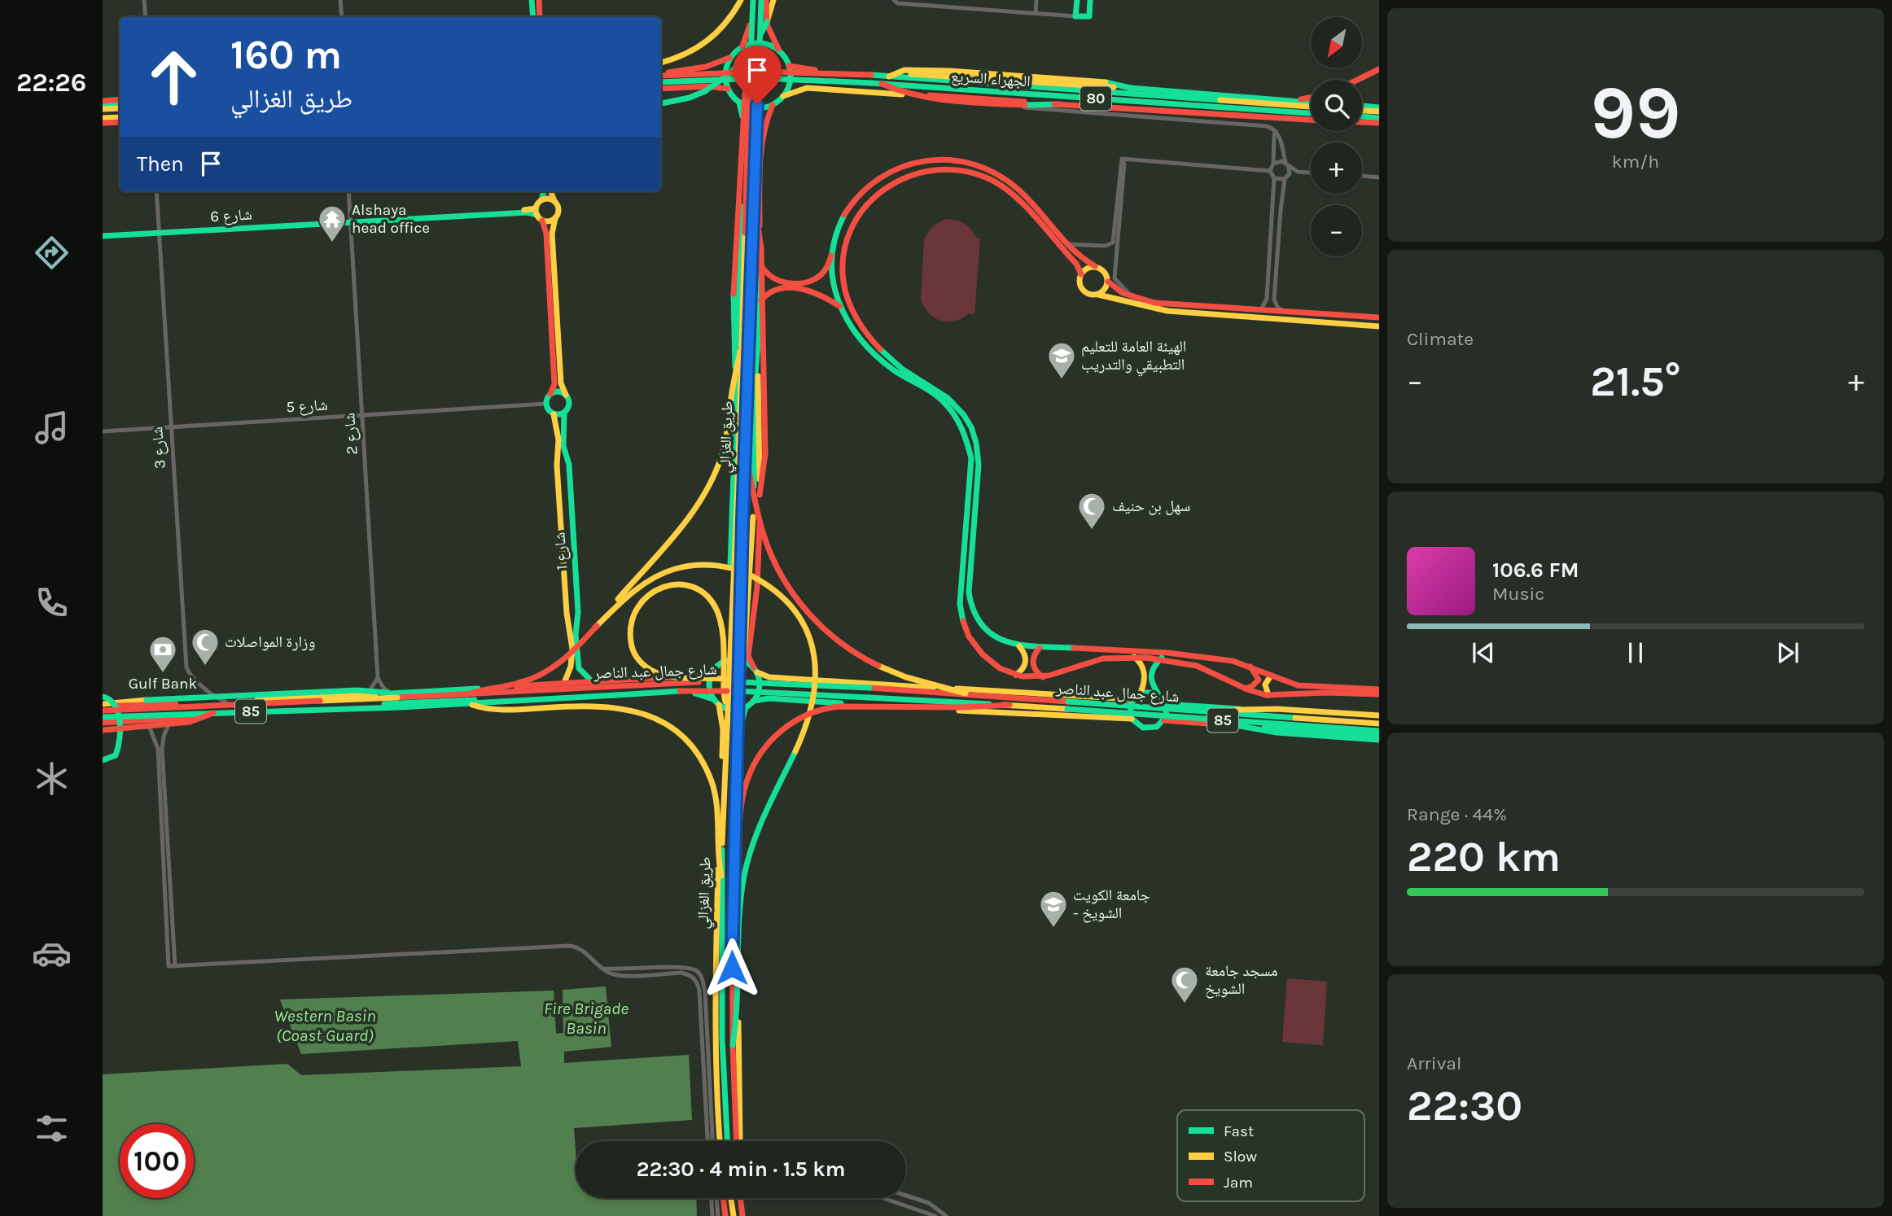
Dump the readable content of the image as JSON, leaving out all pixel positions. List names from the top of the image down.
{
  "streets": {
    "main road": [
      "الجهراء السريع",
      "80",
      "شارع 6",
      "طريق الغزالي",
      "شارع 1",
      "شارع جمال عبد الناصر",
      "85"
    ],
    "street": ["شارع 5", "شارع 2", "شارع 3"]
  },
  "crossings": [
    ["الجهراء السريع", "طريق الغزالي"],
    ["شارع 6", "شارع 2"],
    ["شارع 6", "شارع 3"],
    ["شارع 5", "شارع 2"],
    ["شارع 5", "شارع 3"],
    ["شارع 5", "شارع 1"],
    ["طريق الغزالي", "شارع جمال عبد الناصر"]
  ],
  "water": ["Fire Brigade Basin", "Western Basin (Coast Guard)"],
  "places": {
    "temple": ["Alshaya head office"],
    "school or university": ["الهيئة العامة للتعليم التطبيقي والتدريب", "جامعة الكويت - الشويخ"],
    "mosque": ["سهل بن حنيف", "وزارة المواصلات", "مسجد جامعة الشويخ"],
    "bank": ["Gulf Bank"]
  },
  "legend": ["Fast", "Slow", "Jam"],
  "north": "bottom left",
  "page": {
    "tabs": "22:26",
    "tile": [
      ["99", "km/h"],
      "Climate",
      ["Range · 44%", "220 km"],
      ["Arrival", "22:30"]
    ],
    "map_buttons": ["+", "−"],
    "turn": ["160 m", "طريق الغزالي"],
    "then": "Then",
    "heat": ["−", "21.5°", "+"],
    "song": ["106.6 FM", "Music"],
    "limit": "100",
    "trip": "22:30 · 4 min · 1.5 km"
  }
}
